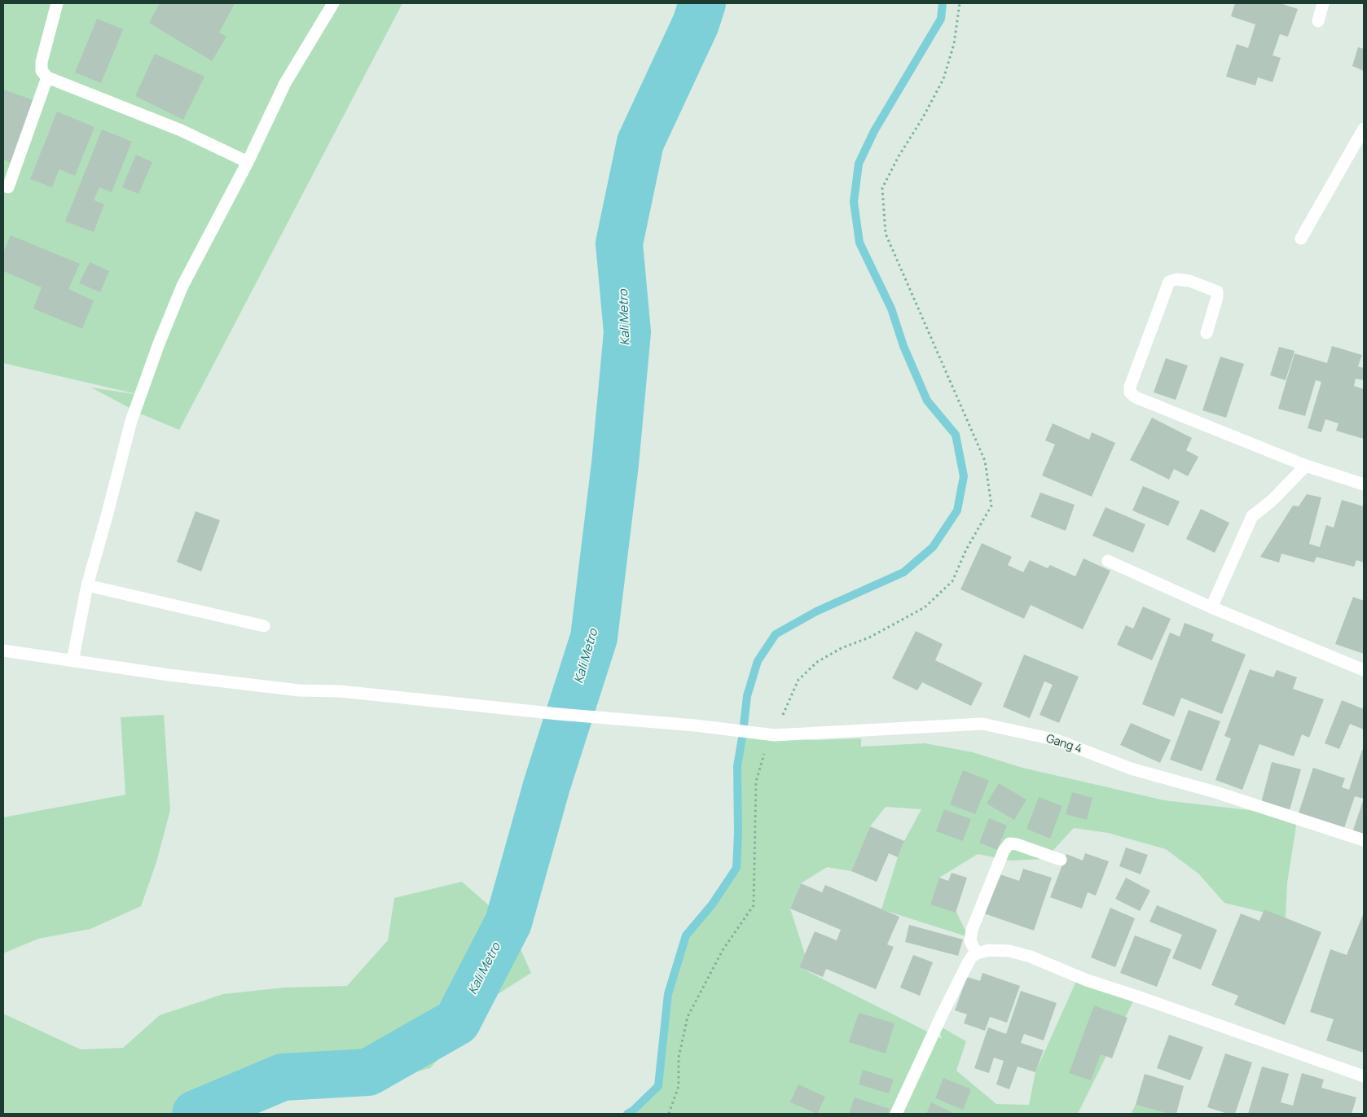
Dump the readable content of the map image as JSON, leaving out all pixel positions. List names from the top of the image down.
{
  "streets": {
    "street": ["Gang 4"]
  },
  "water": ["Kali Metro"]
}
